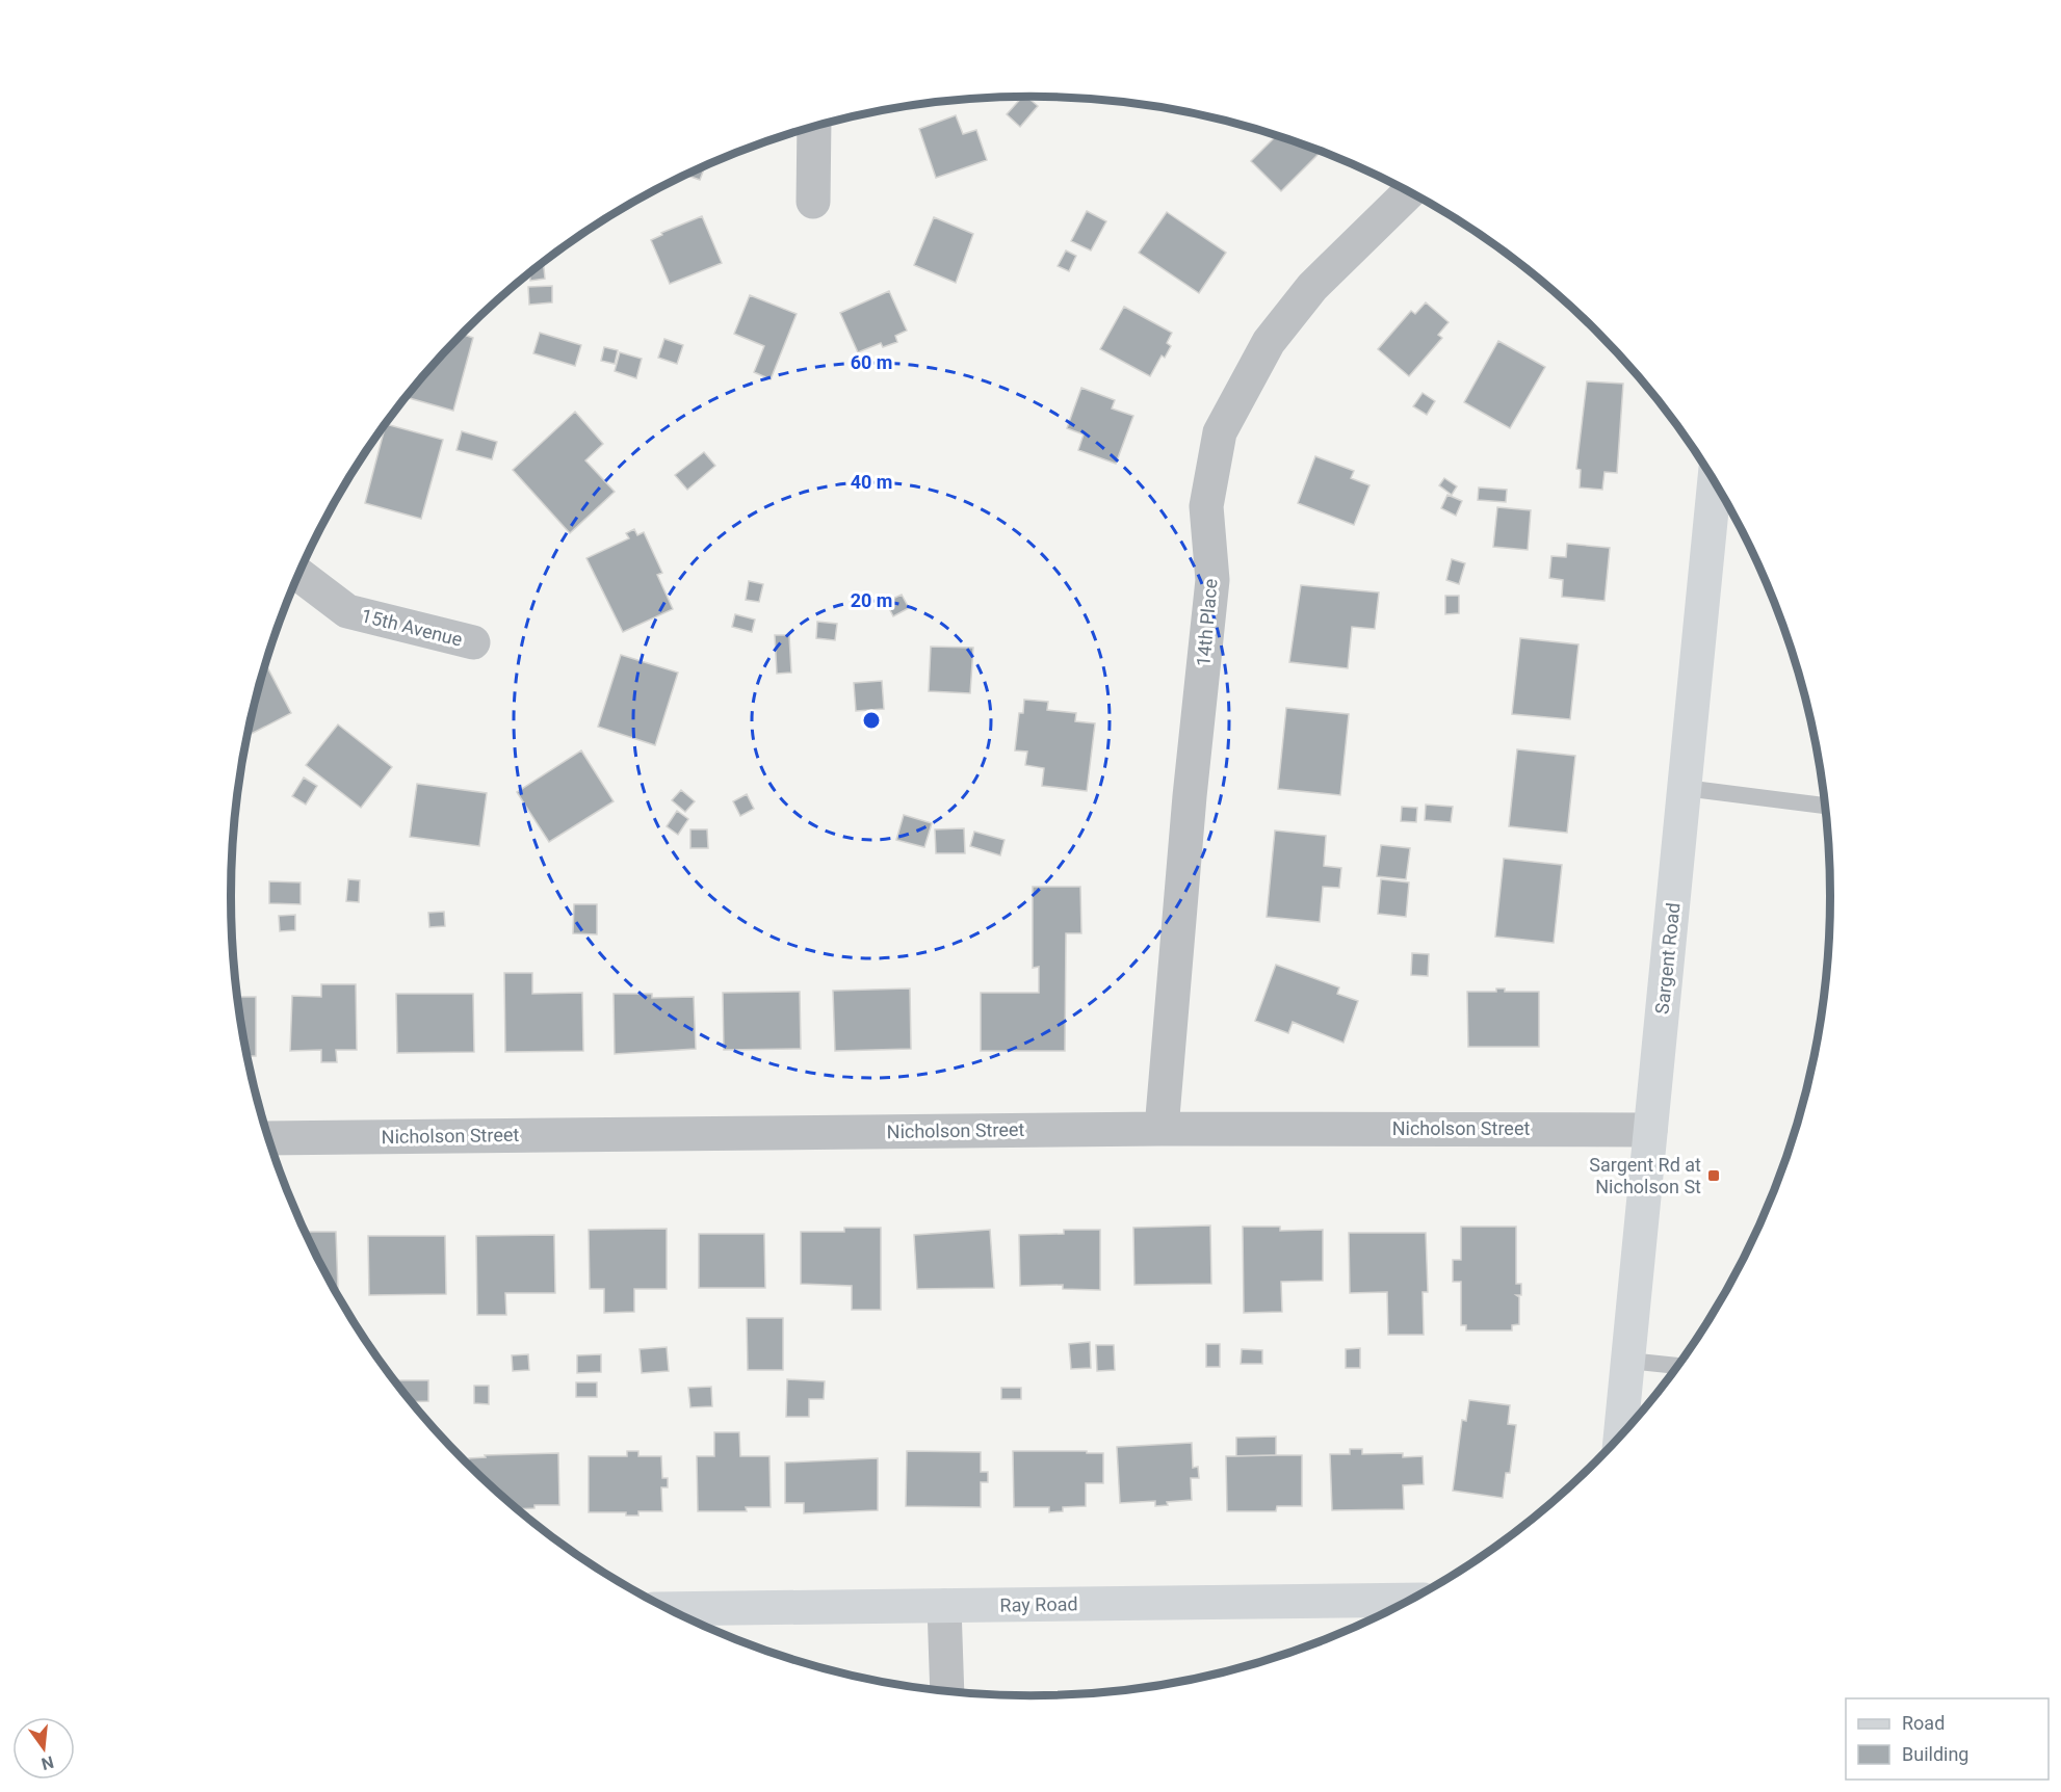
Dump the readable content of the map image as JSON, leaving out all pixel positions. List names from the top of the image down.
{
  "streets": {
    "main road": ["Sargent Road", "Ray Road"],
    "street": ["14th Place", "15th Avenue", "Nicholson Street"]
  },
  "crossings": [
    ["14th Place", "Nicholson Street"],
    ["Sargent Road", "Nicholson Street"]
  ],
  "places": {
    "transit": ["Sargent Rd at Nicholson St"]
  },
  "legend": ["Road", "Building"],
  "north": "bottom",
  "rings": ["60 m", "40 m", "20 m"]
}
